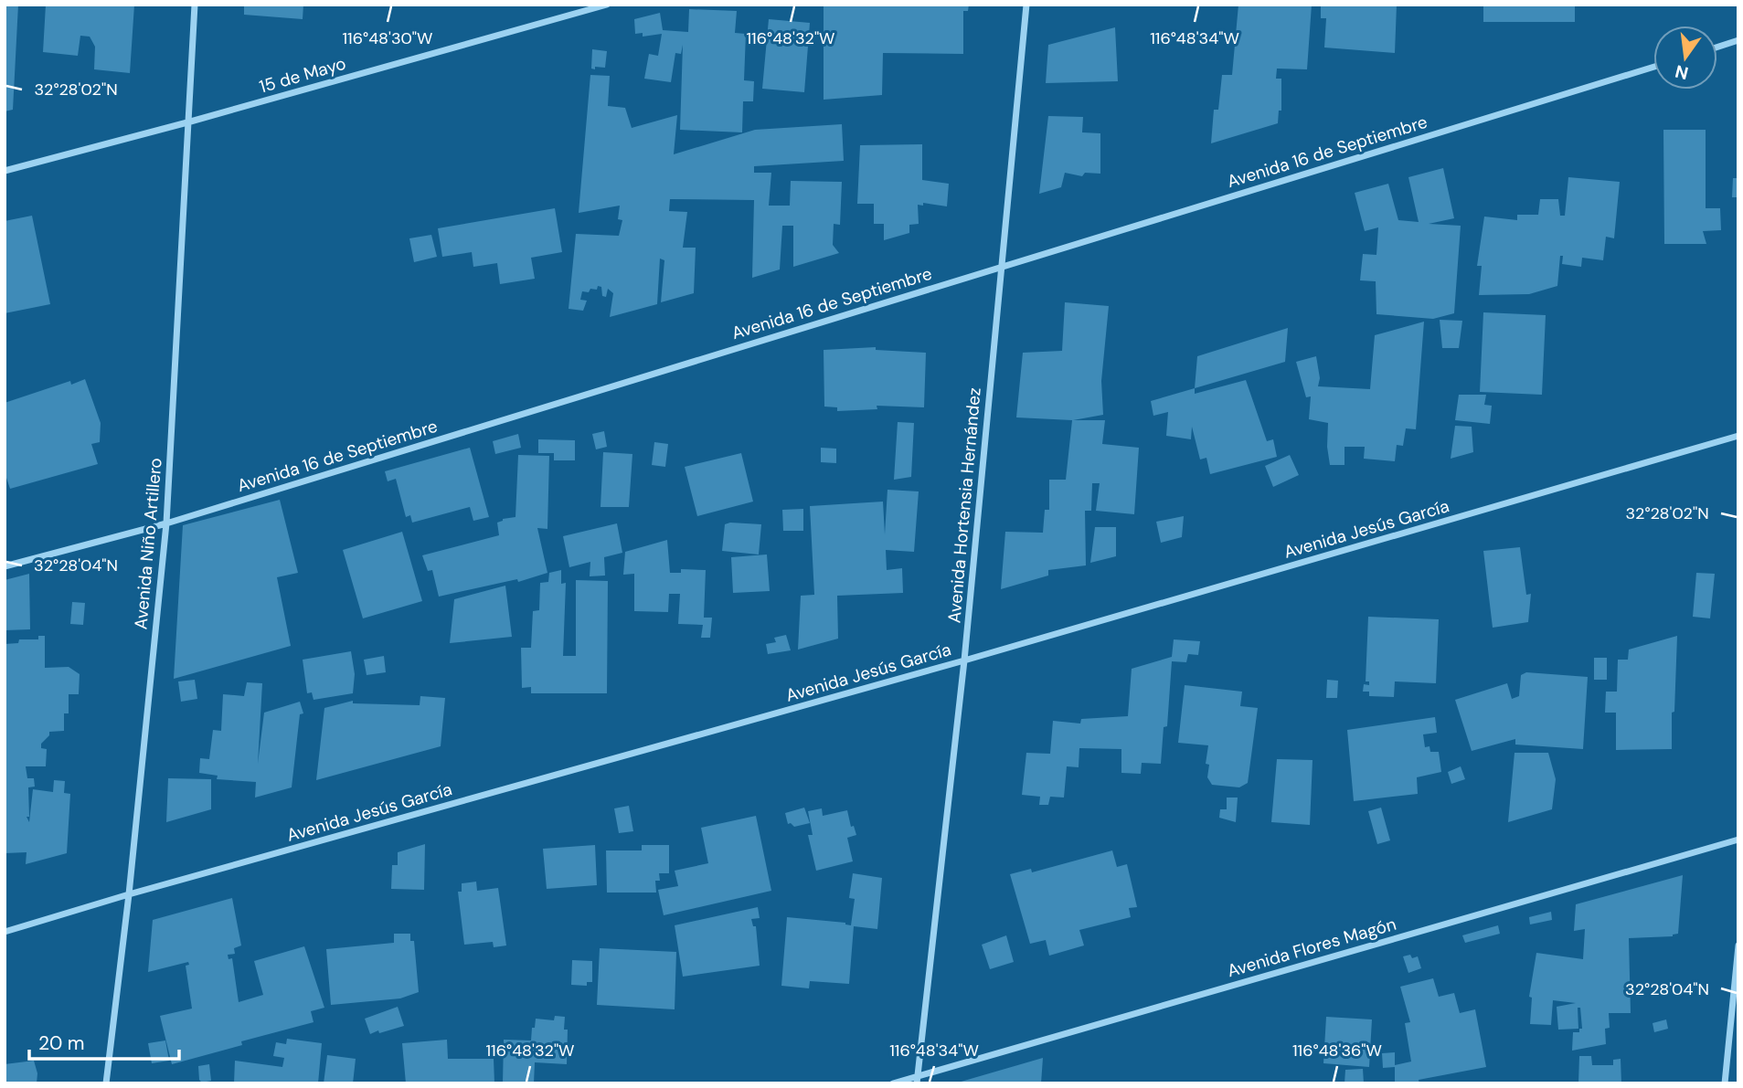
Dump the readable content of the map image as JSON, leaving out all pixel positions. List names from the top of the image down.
{
  "streets": {
    "street": [
      "15 de Mayo",
      "Avenida 16 de Septiembre",
      "Avenida Hortensia Hernández",
      "Avenida Jesús García",
      "Avenida Niño Artillero",
      "Avenida Flores Magón"
    ]
  },
  "crossings": [
    ["15 de Mayo", "Avenida Niño Artillero"],
    ["Avenida 16 de Septiembre", "Avenida Hortensia Hernández"],
    ["Avenida 16 de Septiembre", "Avenida Niño Artillero"],
    ["Avenida Hortensia Hernández", "Avenida Jesús García"],
    ["Avenida Hortensia Hernández", "Avenida Flores Magón"],
    ["Avenida Jesús García", "Avenida Niño Artillero"]
  ],
  "scale_bar": "20 m",
  "north": "bottom",
  "coordinates": [
    "116°48'30\"W",
    "116°48'32\"W",
    "116°48'34\"W",
    "32°28'02\"N",
    "32°28'04\"N",
    "116°48'36\"W"
  ]
}
